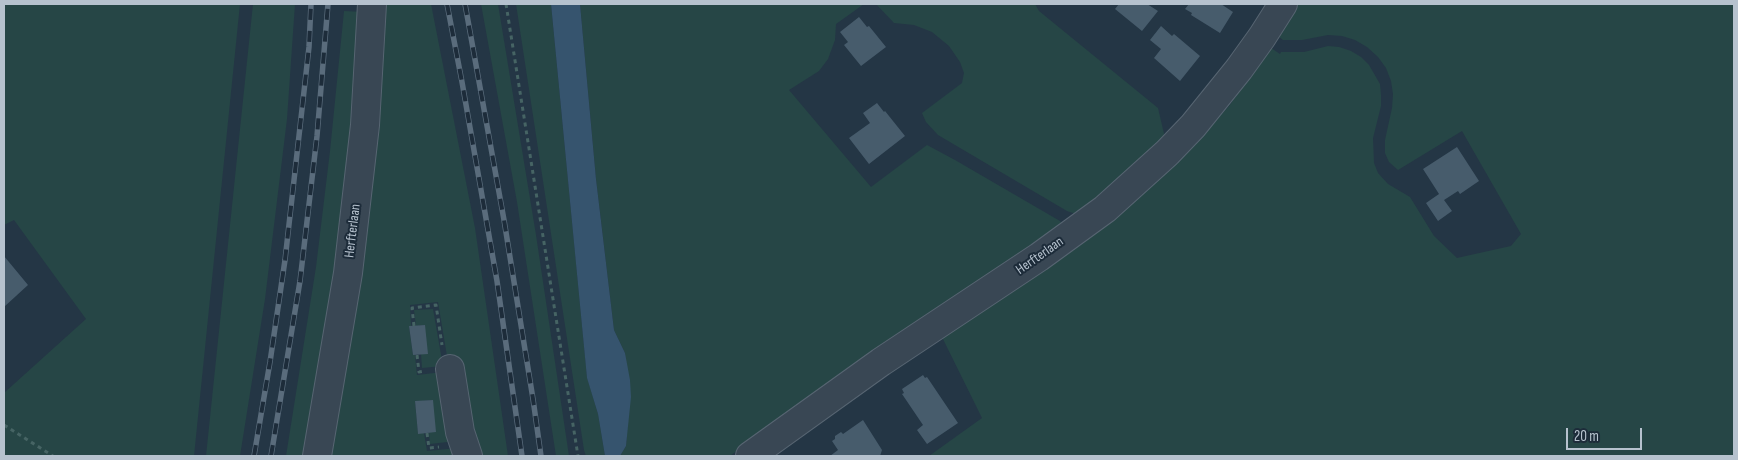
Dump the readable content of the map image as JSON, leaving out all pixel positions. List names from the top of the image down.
{
  "streets": {
    "street": ["Herfterlaan"]
  },
  "scale_bar": "20 m"
}
